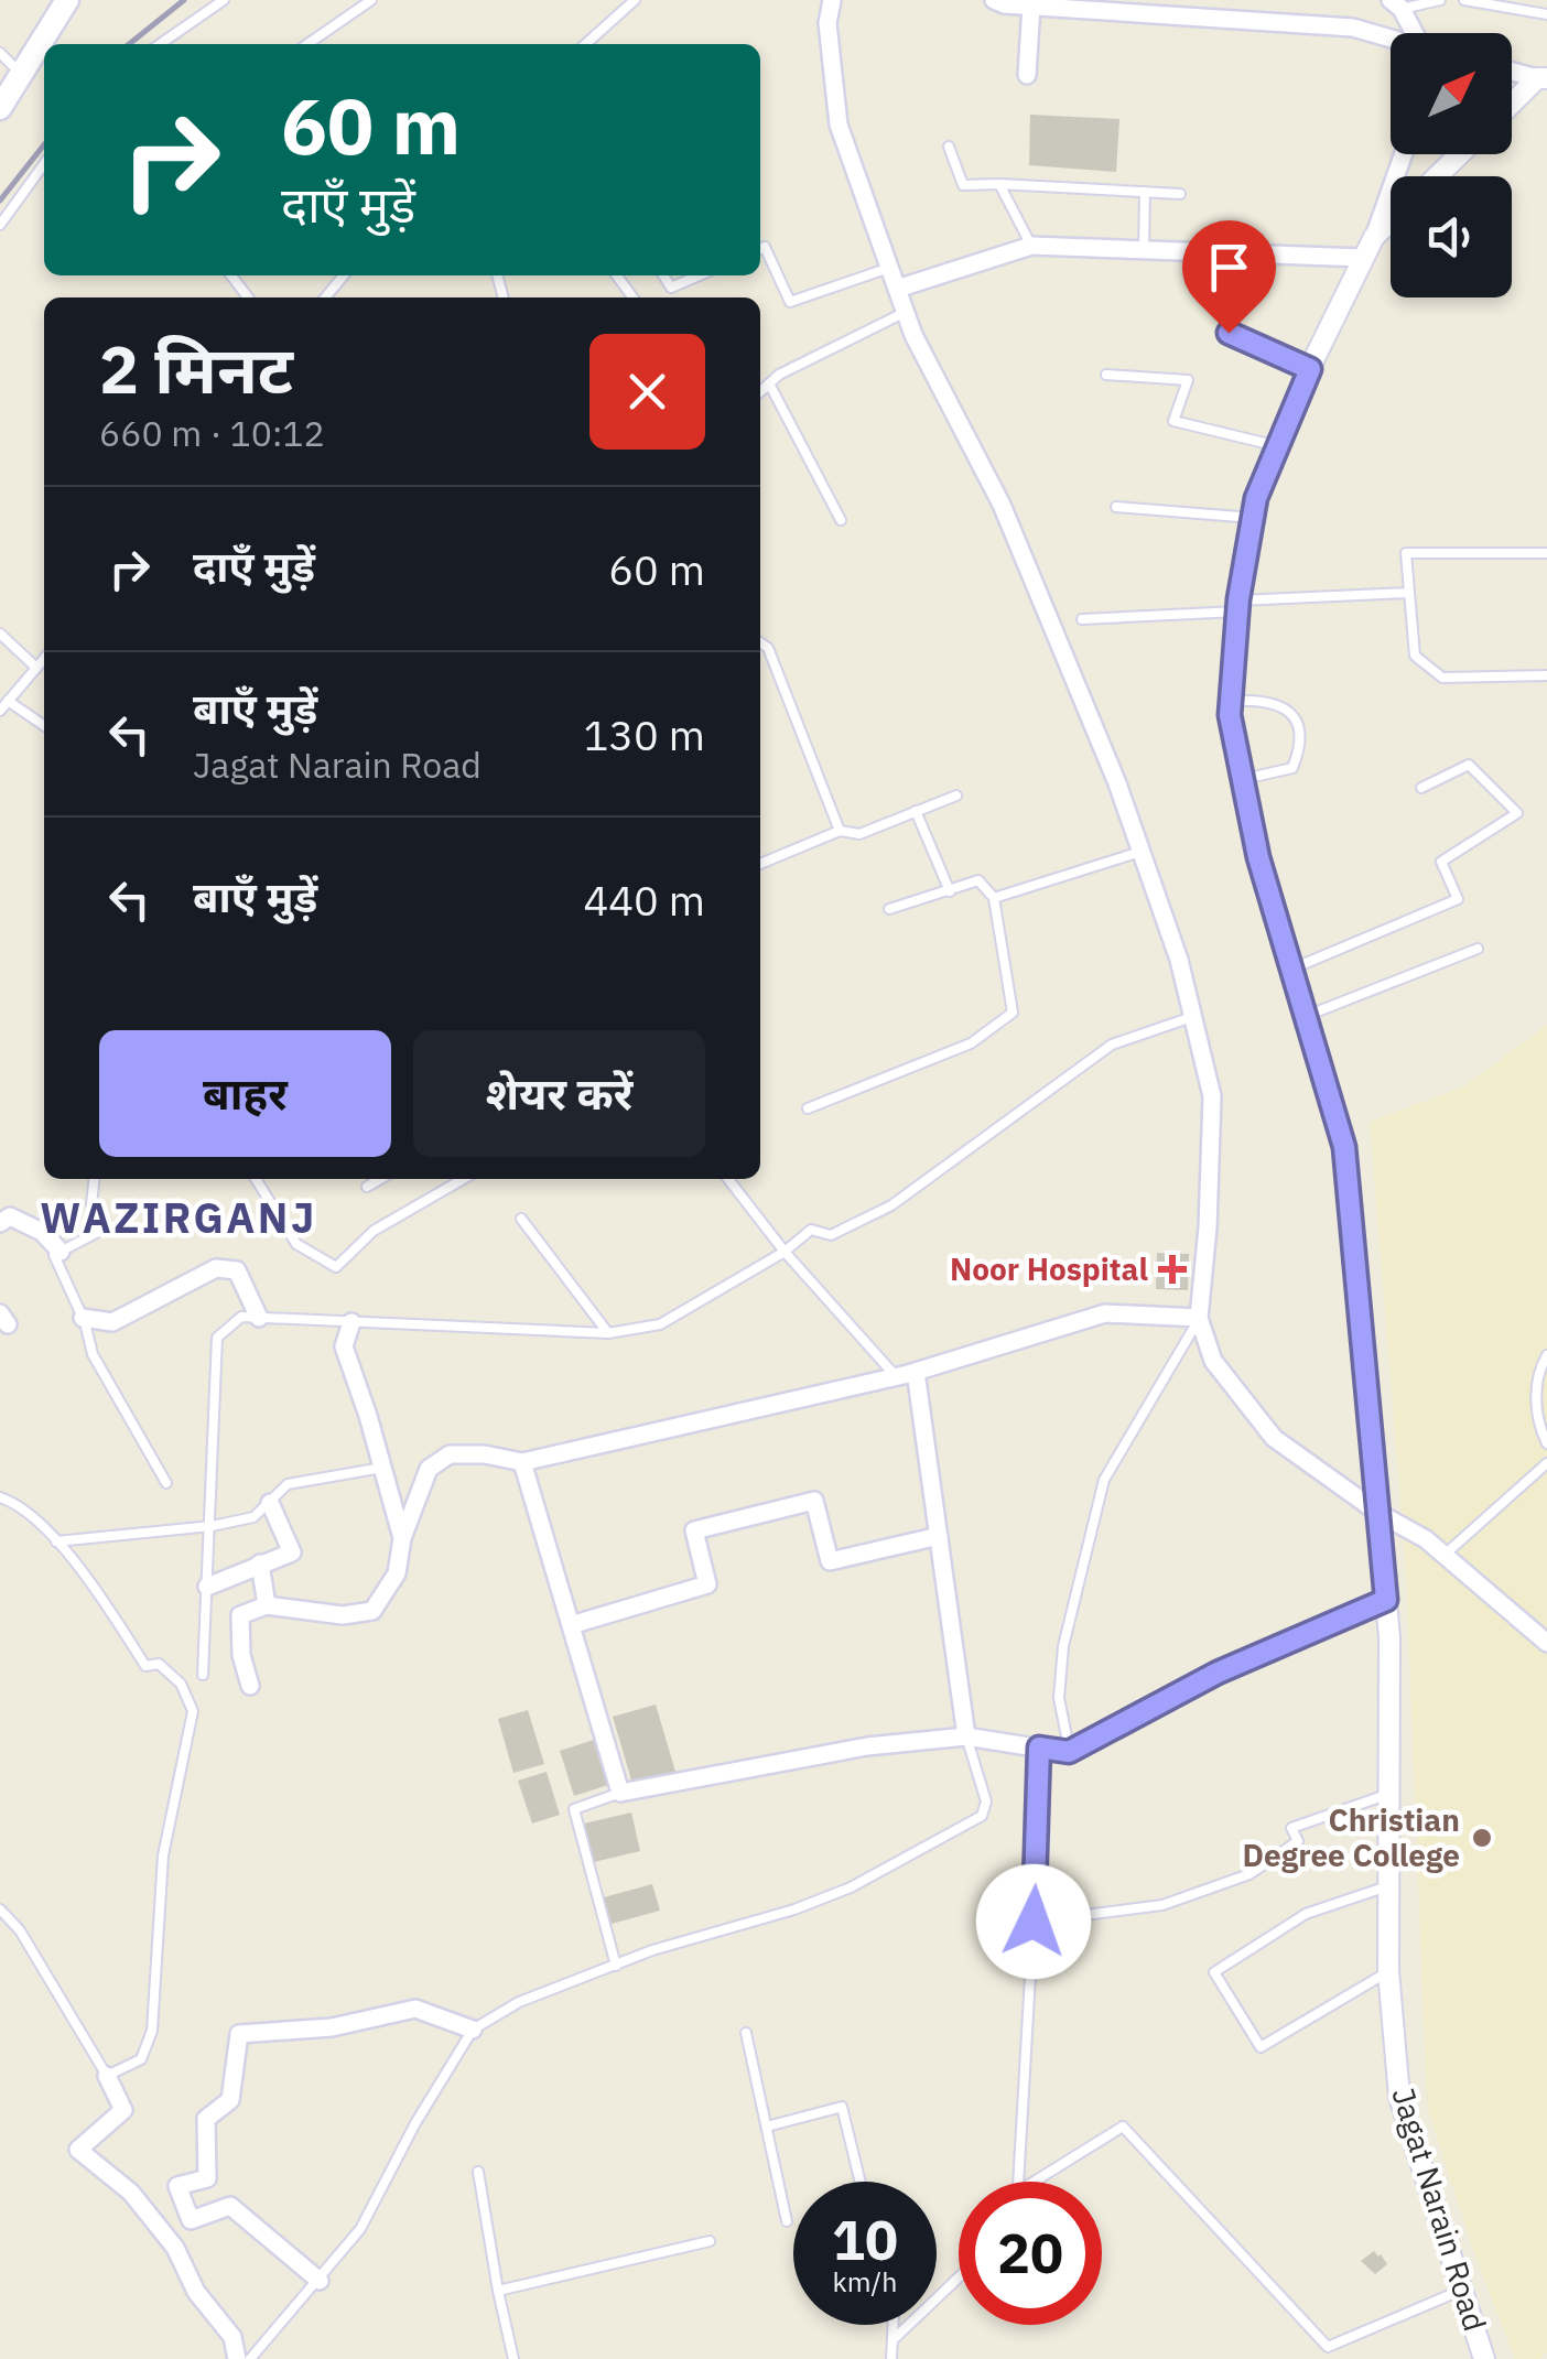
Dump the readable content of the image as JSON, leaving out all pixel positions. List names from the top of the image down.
{
  "streets": {
    "street": ["Jagat Narain Road"]
  },
  "districts": ["WAZIRGANJ"],
  "places": {
    "health": ["Noor Hospital"],
    "other": ["Christian Degree College"]
  },
  "north": "top right",
  "page": {
    "turn": ["60 m", "दाएँ मुड़ें"],
    "heading": ["2 मिनट", "660 m · 10:12"],
    "list": [
      {
        "name": "दाएँ मुड़ें",
        "value": "60 m"
      },
      {
        "name": "बाएँ मुड़ें",
        "note": "Jagat Narain Road",
        "value": "130 m"
      },
      {
        "name": "बाएँ मुड़ें",
        "value": "440 m"
      }
    ],
    "buttons": ["बाहर", "शेयर करें"],
    "speed": "10 km/h",
    "limit": "20"
  }
}
